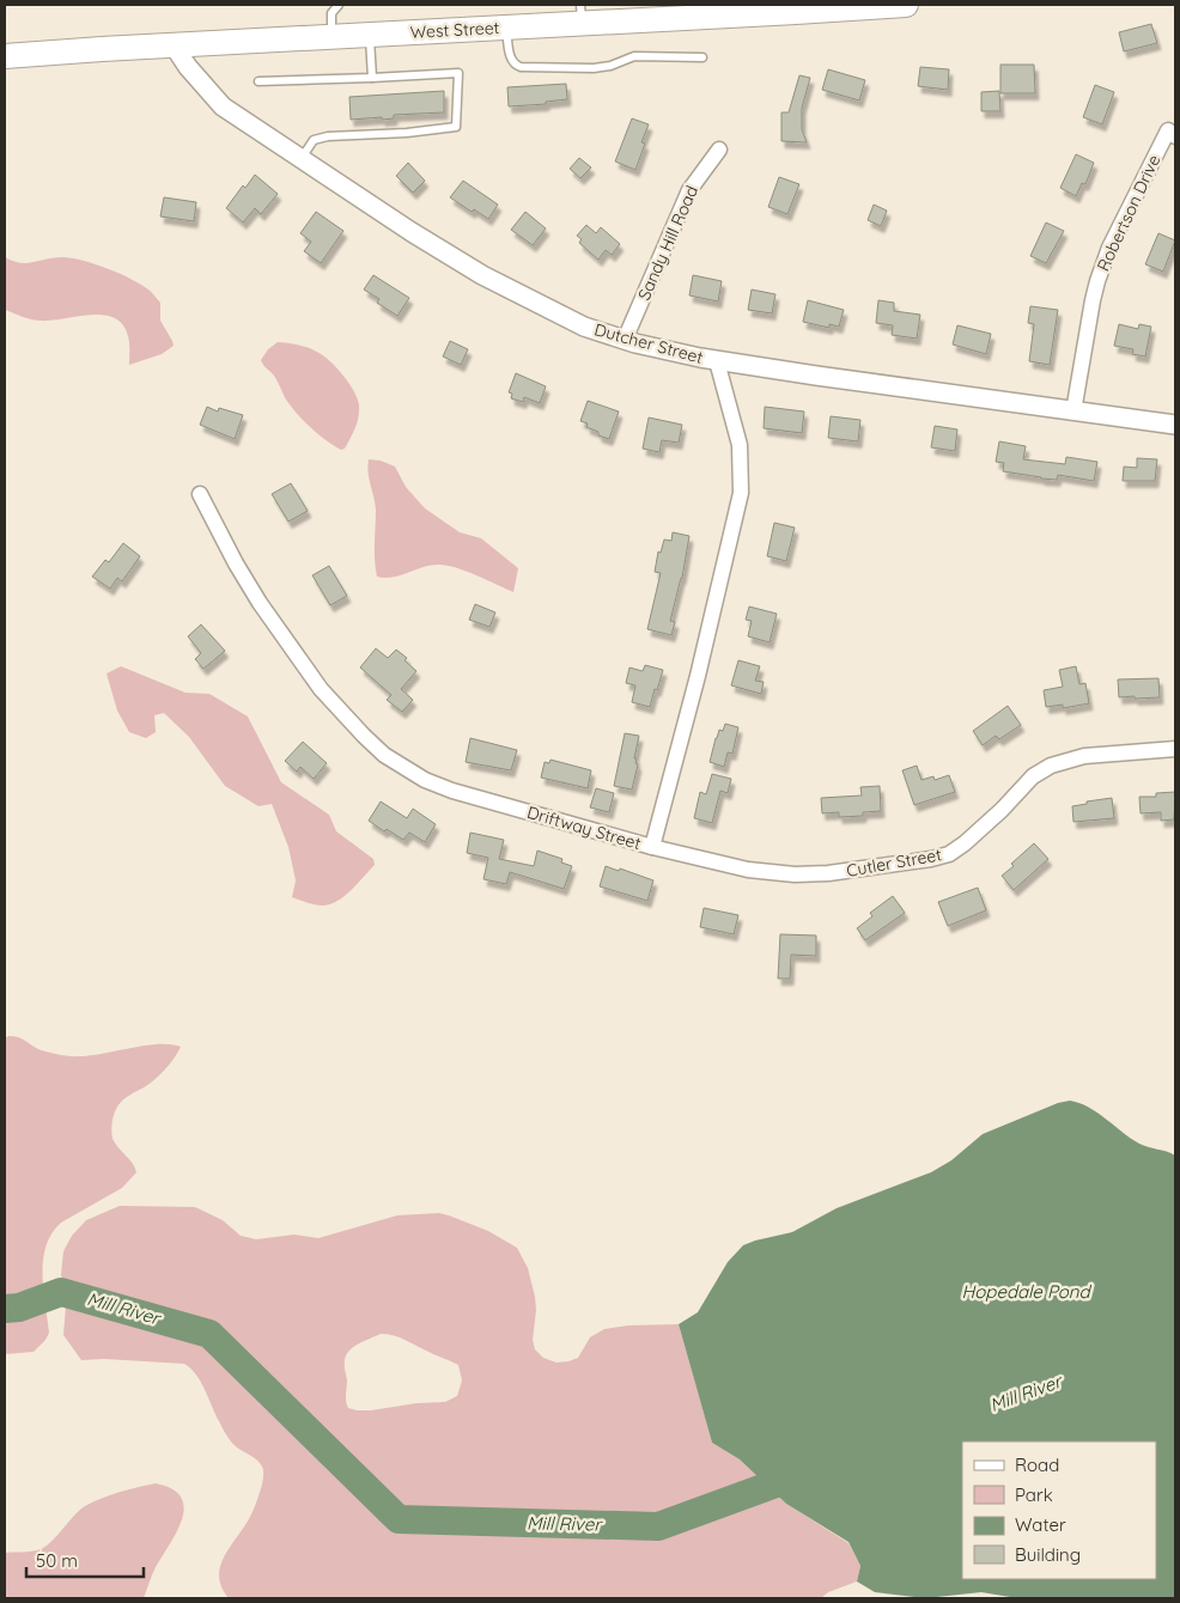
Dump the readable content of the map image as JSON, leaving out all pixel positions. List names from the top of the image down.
{
  "streets": {
    "main road": ["West Street"],
    "street": [
      "Robertson Drive",
      "Sandy Hill Road",
      "Dutcher Street",
      "Driftway Street",
      "Cutler Street"
    ]
  },
  "crossings": [
    ["West Street", "Dutcher Street"],
    ["Robertson Drive", "Dutcher Street"],
    ["Sandy Hill Road", "Dutcher Street"],
    ["Dutcher Street", "Driftway Street"],
    ["Driftway Street", "Cutler Street"]
  ],
  "water": ["Hopedale Pond", "Mill River"],
  "legend": [
    "Road",
    "Park",
    "Water",
    "Building"
  ],
  "scale_bar": "50 m"
}
